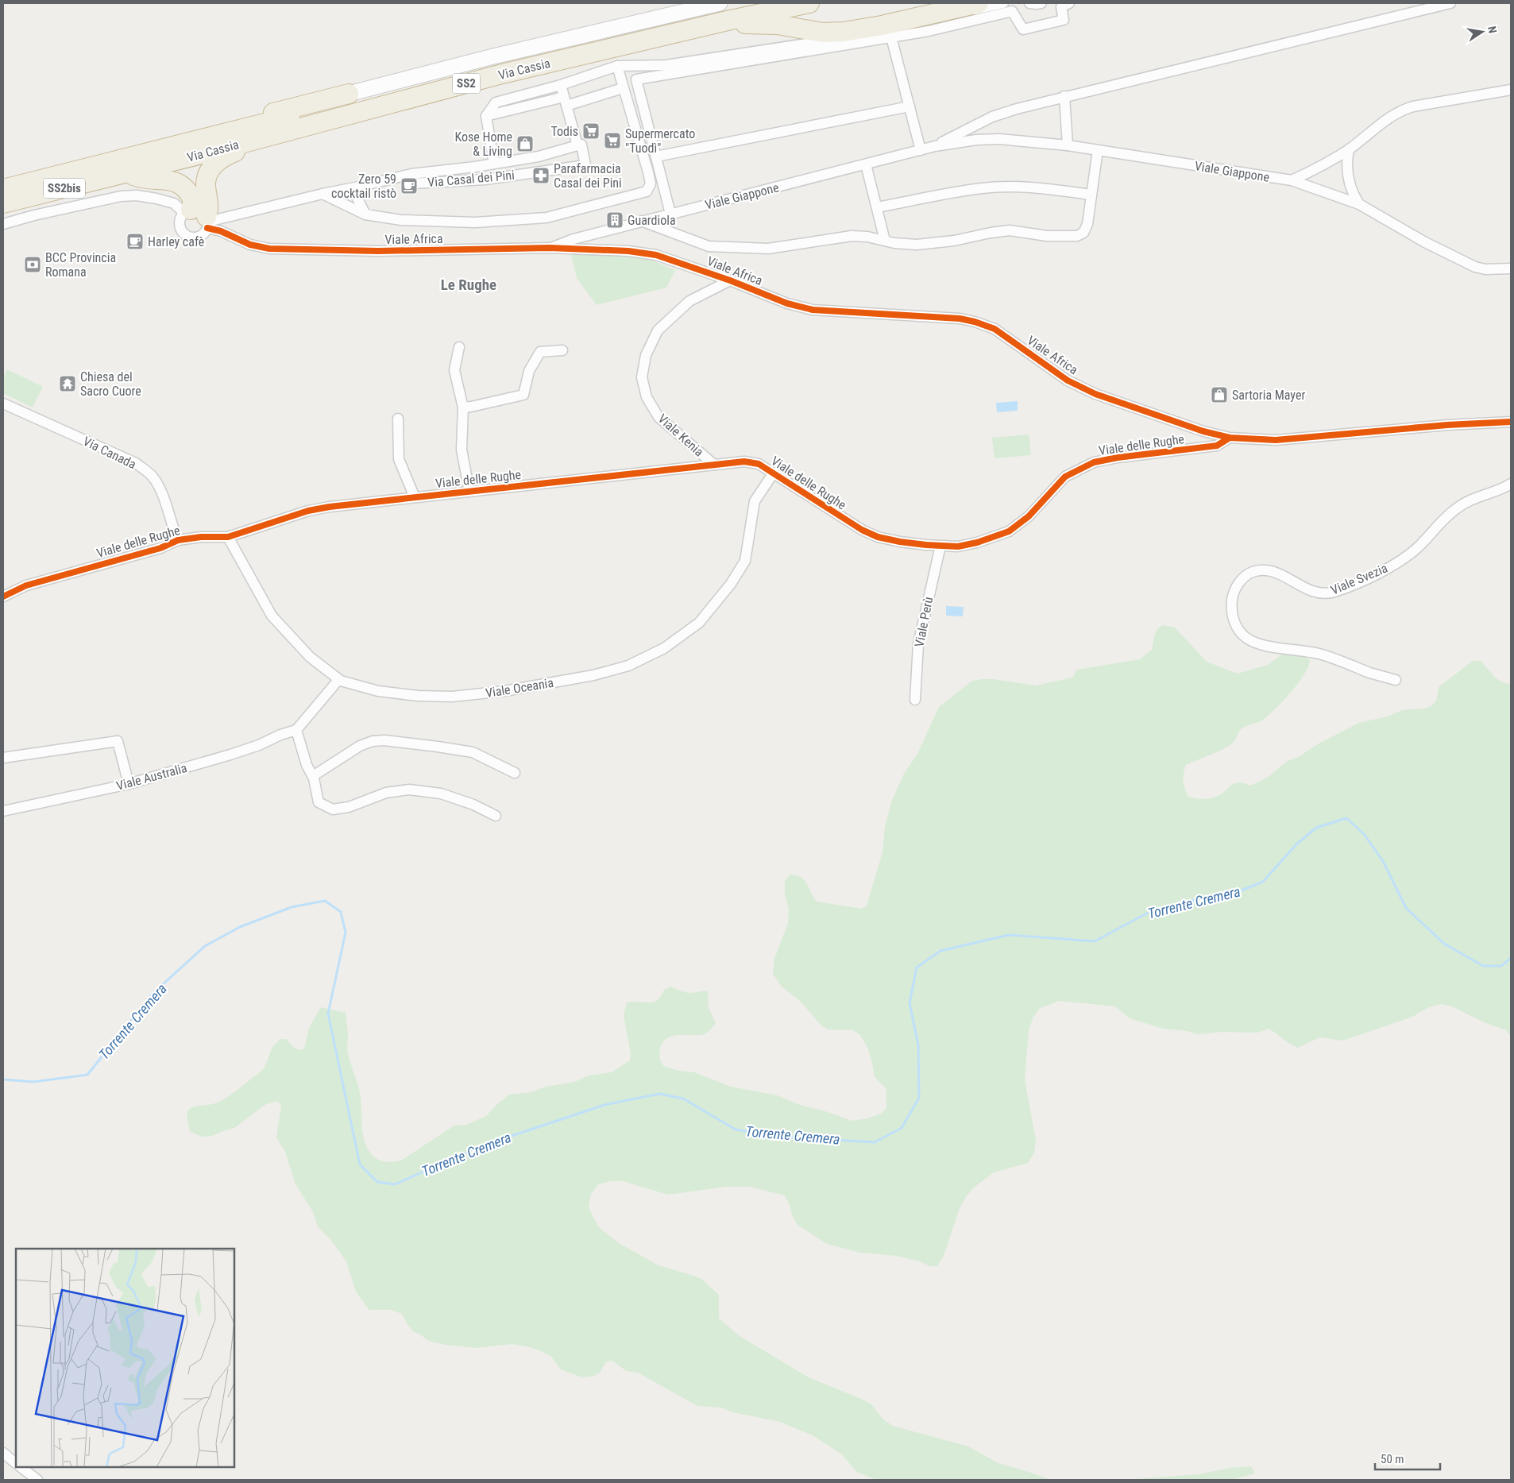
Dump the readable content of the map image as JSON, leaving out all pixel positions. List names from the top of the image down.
{
  "streets": {
    "highway": ["Via Cassia", "SS2", "SS2bis"],
    "street": [
      "Viale Giappone",
      "Via Casal dei Pini",
      "Viale Africa",
      "Viale Kenia",
      "Viale delle Rughe",
      "Via Canada",
      "Viale Svezia",
      "Viale Perù",
      "Viale Oceania",
      "Viale Australia"
    ]
  },
  "crossings": [
    ["Via Cassia", "SS2bis"],
    ["Viale Giappone", "Viale Africa"],
    ["Viale Africa", "Viale Kenia"],
    ["Viale Africa", "Viale delle Rughe"],
    ["Viale Kenia", "Viale delle Rughe"],
    ["Viale delle Rughe", "Via Canada"],
    ["Viale delle Rughe", "Viale Perù"],
    ["Viale delle Rughe", "Viale Oceania"],
    ["Viale Oceania", "Viale Australia"]
  ],
  "districts": ["Le Rughe"],
  "water": ["Torrente Cremera"],
  "places": {
    "supermarket": ["Todis", "Supermercato \"Tuodì\""],
    "shop": ["Kose Home & Living", "Sartoria Mayer"],
    "pharmacy": ["Parafarmacia Casal dei Pini"],
    "cafe": ["Zero 59 cocktail ristò", "Harley cafè"],
    "building": ["Guardiola"],
    "bank": ["BCC Provincia Romana"],
    "temple": ["Chiesa del Sacro Cuore"]
  },
  "scale_bar": "50 m",
  "north": "right"
}
